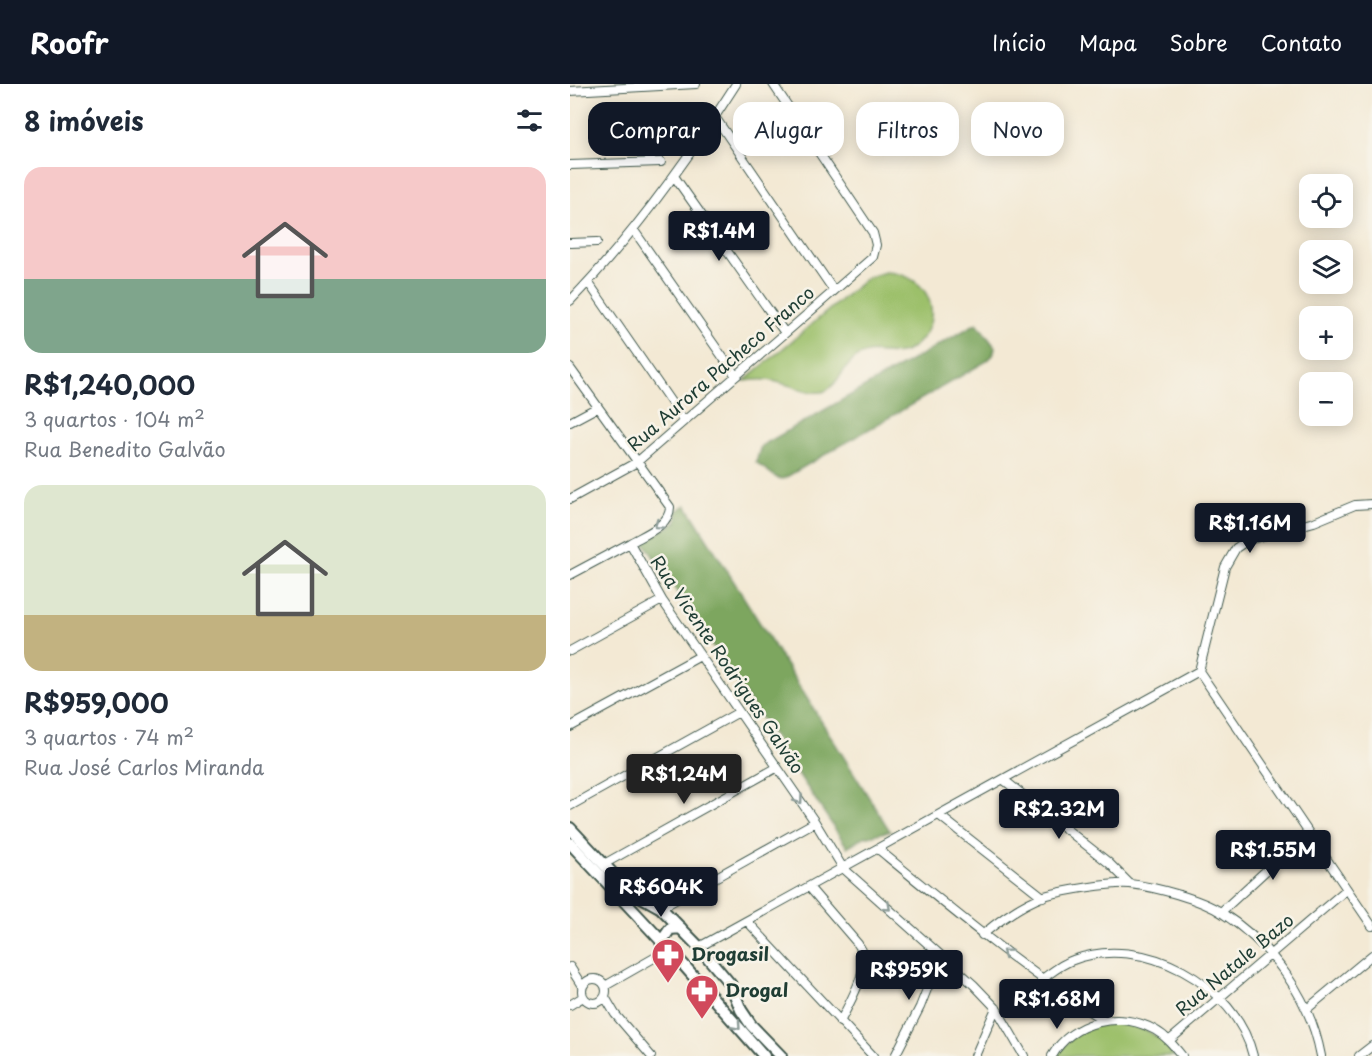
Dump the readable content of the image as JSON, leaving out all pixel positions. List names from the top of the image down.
{
  "streets": {
    "street": ["Rua Aurora Pacheco Franco", "Rua Vicente Rodrigues Galvão", "Rua Natale Bazo"]
  },
  "crossings": [
    ["Rua Aurora Pacheco Franco", "Rua Vicente Rodrigues Galvão"]
  ],
  "places": {
    "pharmacy": ["Drogasil", "Drogal"]
  },
  "page": {
    "header": "Roofr",
    "nav": [
      "Início",
      "Mapa",
      "Sobre",
      "Contato"
    ],
    "heading": "8 imóveis",
    "chip": [
      "Comprar",
      "Alugar",
      "Filtros",
      "Novo"
    ],
    "list": [
      {
        "name": "R$1,240,000",
        "note": "3 quartos · 104 m² · Rua Benedito Galvão"
      },
      {
        "name": "R$959,000",
        "note": "3 quartos · 74 m² · Rua José Carlos Miranda"
      }
    ],
    "map_buttons": ["+", "−"],
    "price": [
      "R$1.4M",
      "R$1.16M",
      "R$1.24M",
      "R$2.32M",
      "R$1.55M",
      "R$604K",
      "R$959K",
      "R$1.68M"
    ]
  }
}
